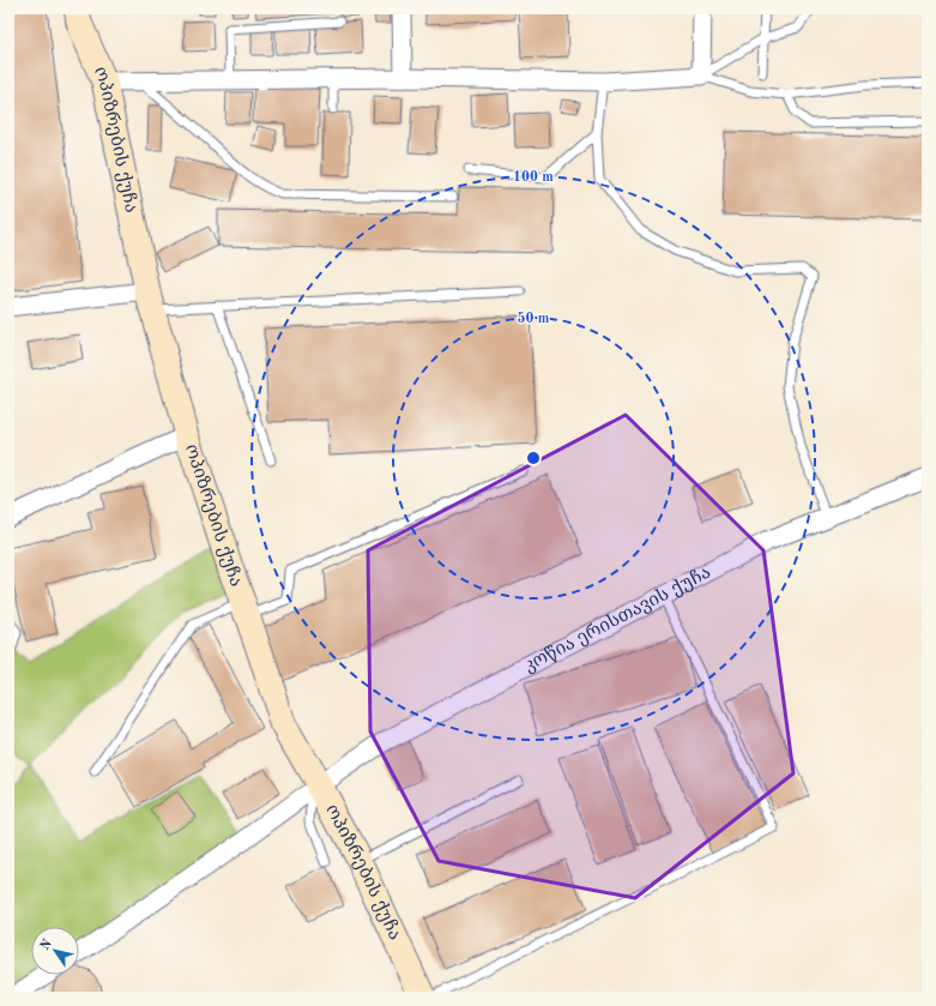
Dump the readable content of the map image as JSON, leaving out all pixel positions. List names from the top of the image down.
{
  "streets": {
    "street": ["ოპიზრების ქუჩა", "კოწია ერისთავის ქუჩა"]
  },
  "crossings": [
    ["ოპიზრების ქუჩა", "კოწია ერისთავის ქუჩა"]
  ],
  "north": "top left",
  "rings": ["100 m", "50 m"]
}
